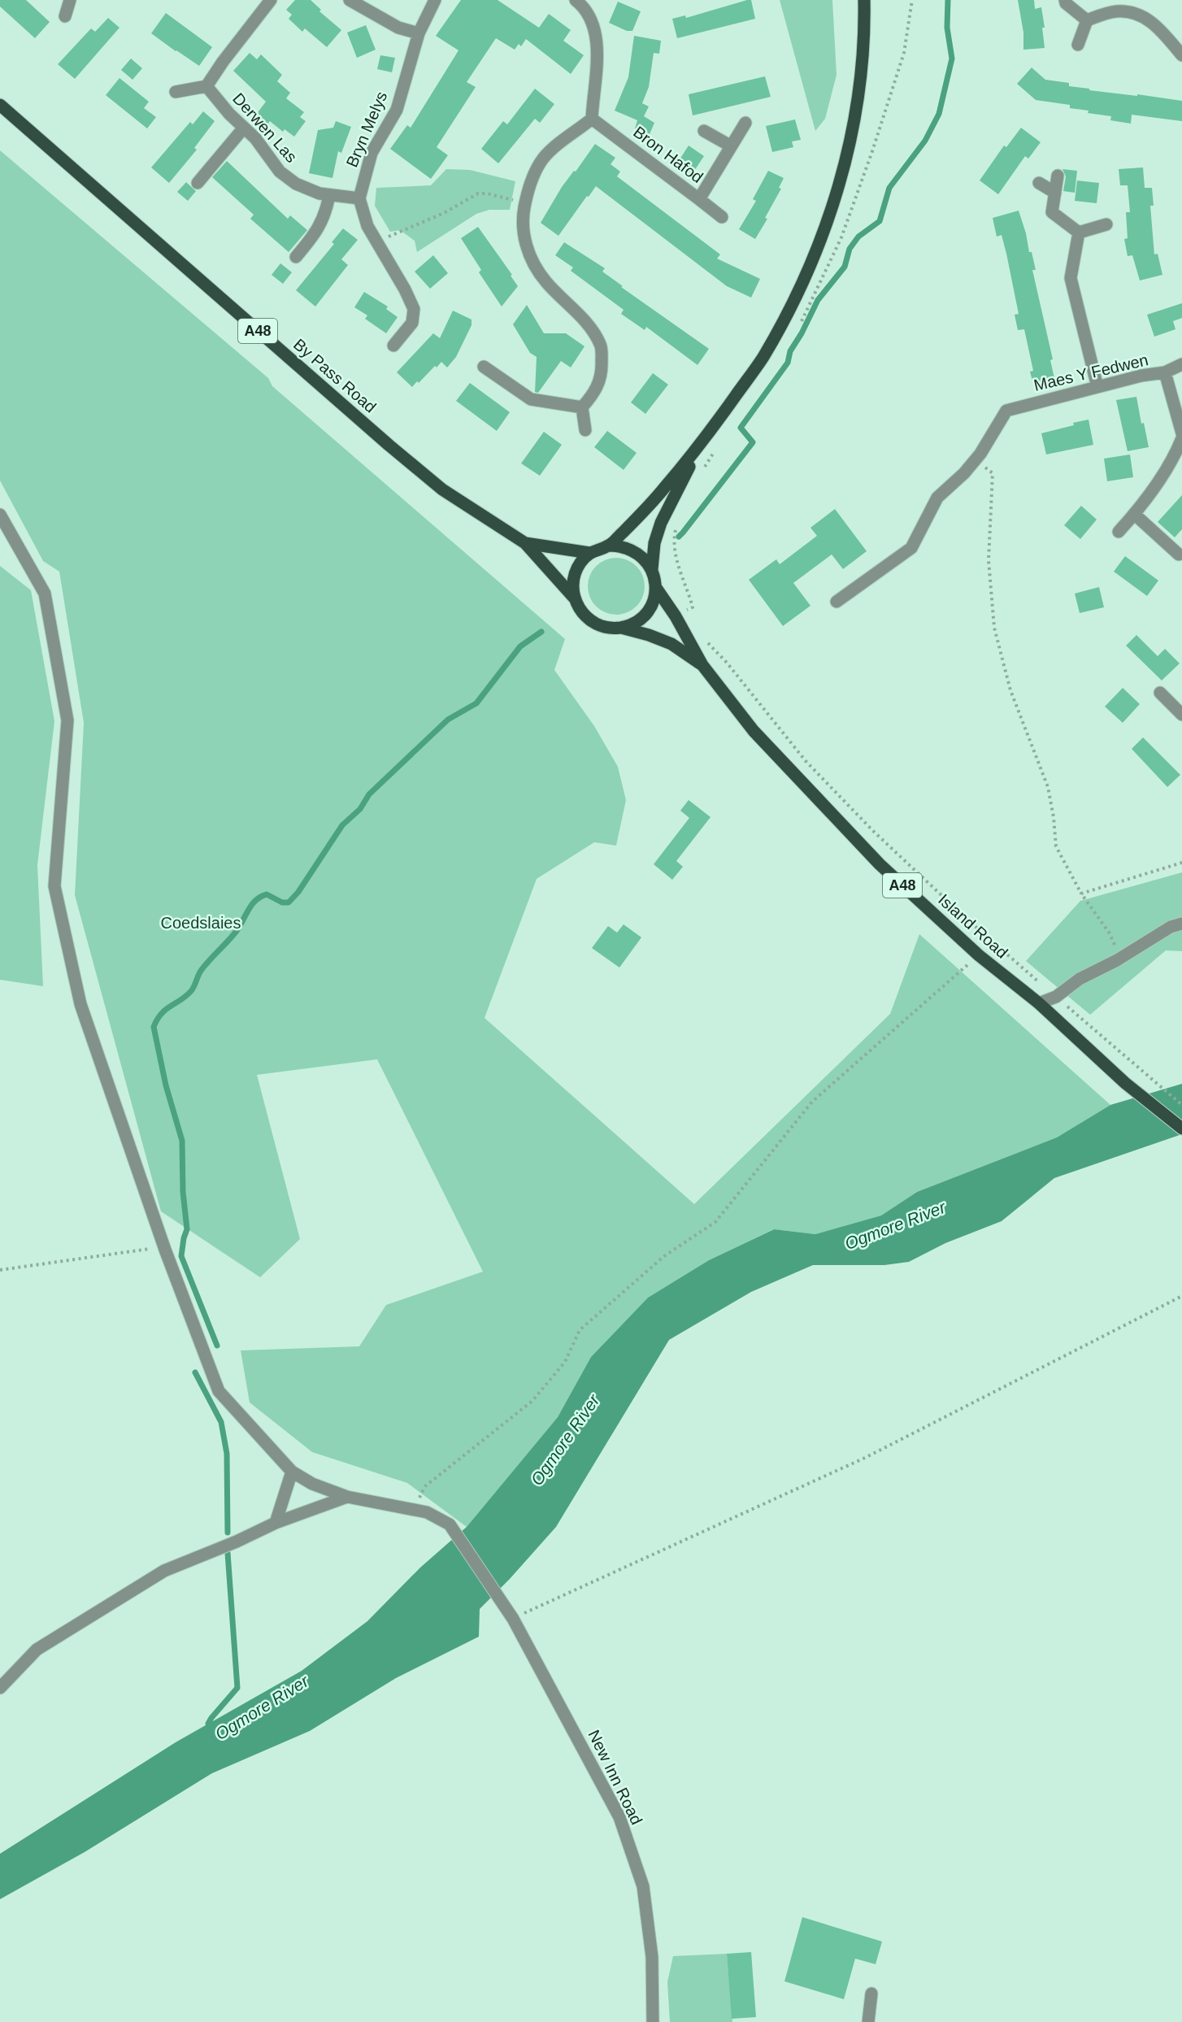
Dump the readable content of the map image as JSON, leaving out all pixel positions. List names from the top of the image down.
{
  "streets": {
    "main road": ["A48", "By Pass Road", "Island Road"],
    "street": [
      "Derwen Las",
      "Bryn Melys",
      "Bron Hafod",
      "Maes Y Fedwen",
      "New Inn Road"
    ]
  },
  "crossings": [
    ["Derwen Las", "Bryn Melys"],
    ["By Pass Road", "Island Road"]
  ],
  "water": ["Ogmore River"],
  "parks": ["Coedslaies"]
}
